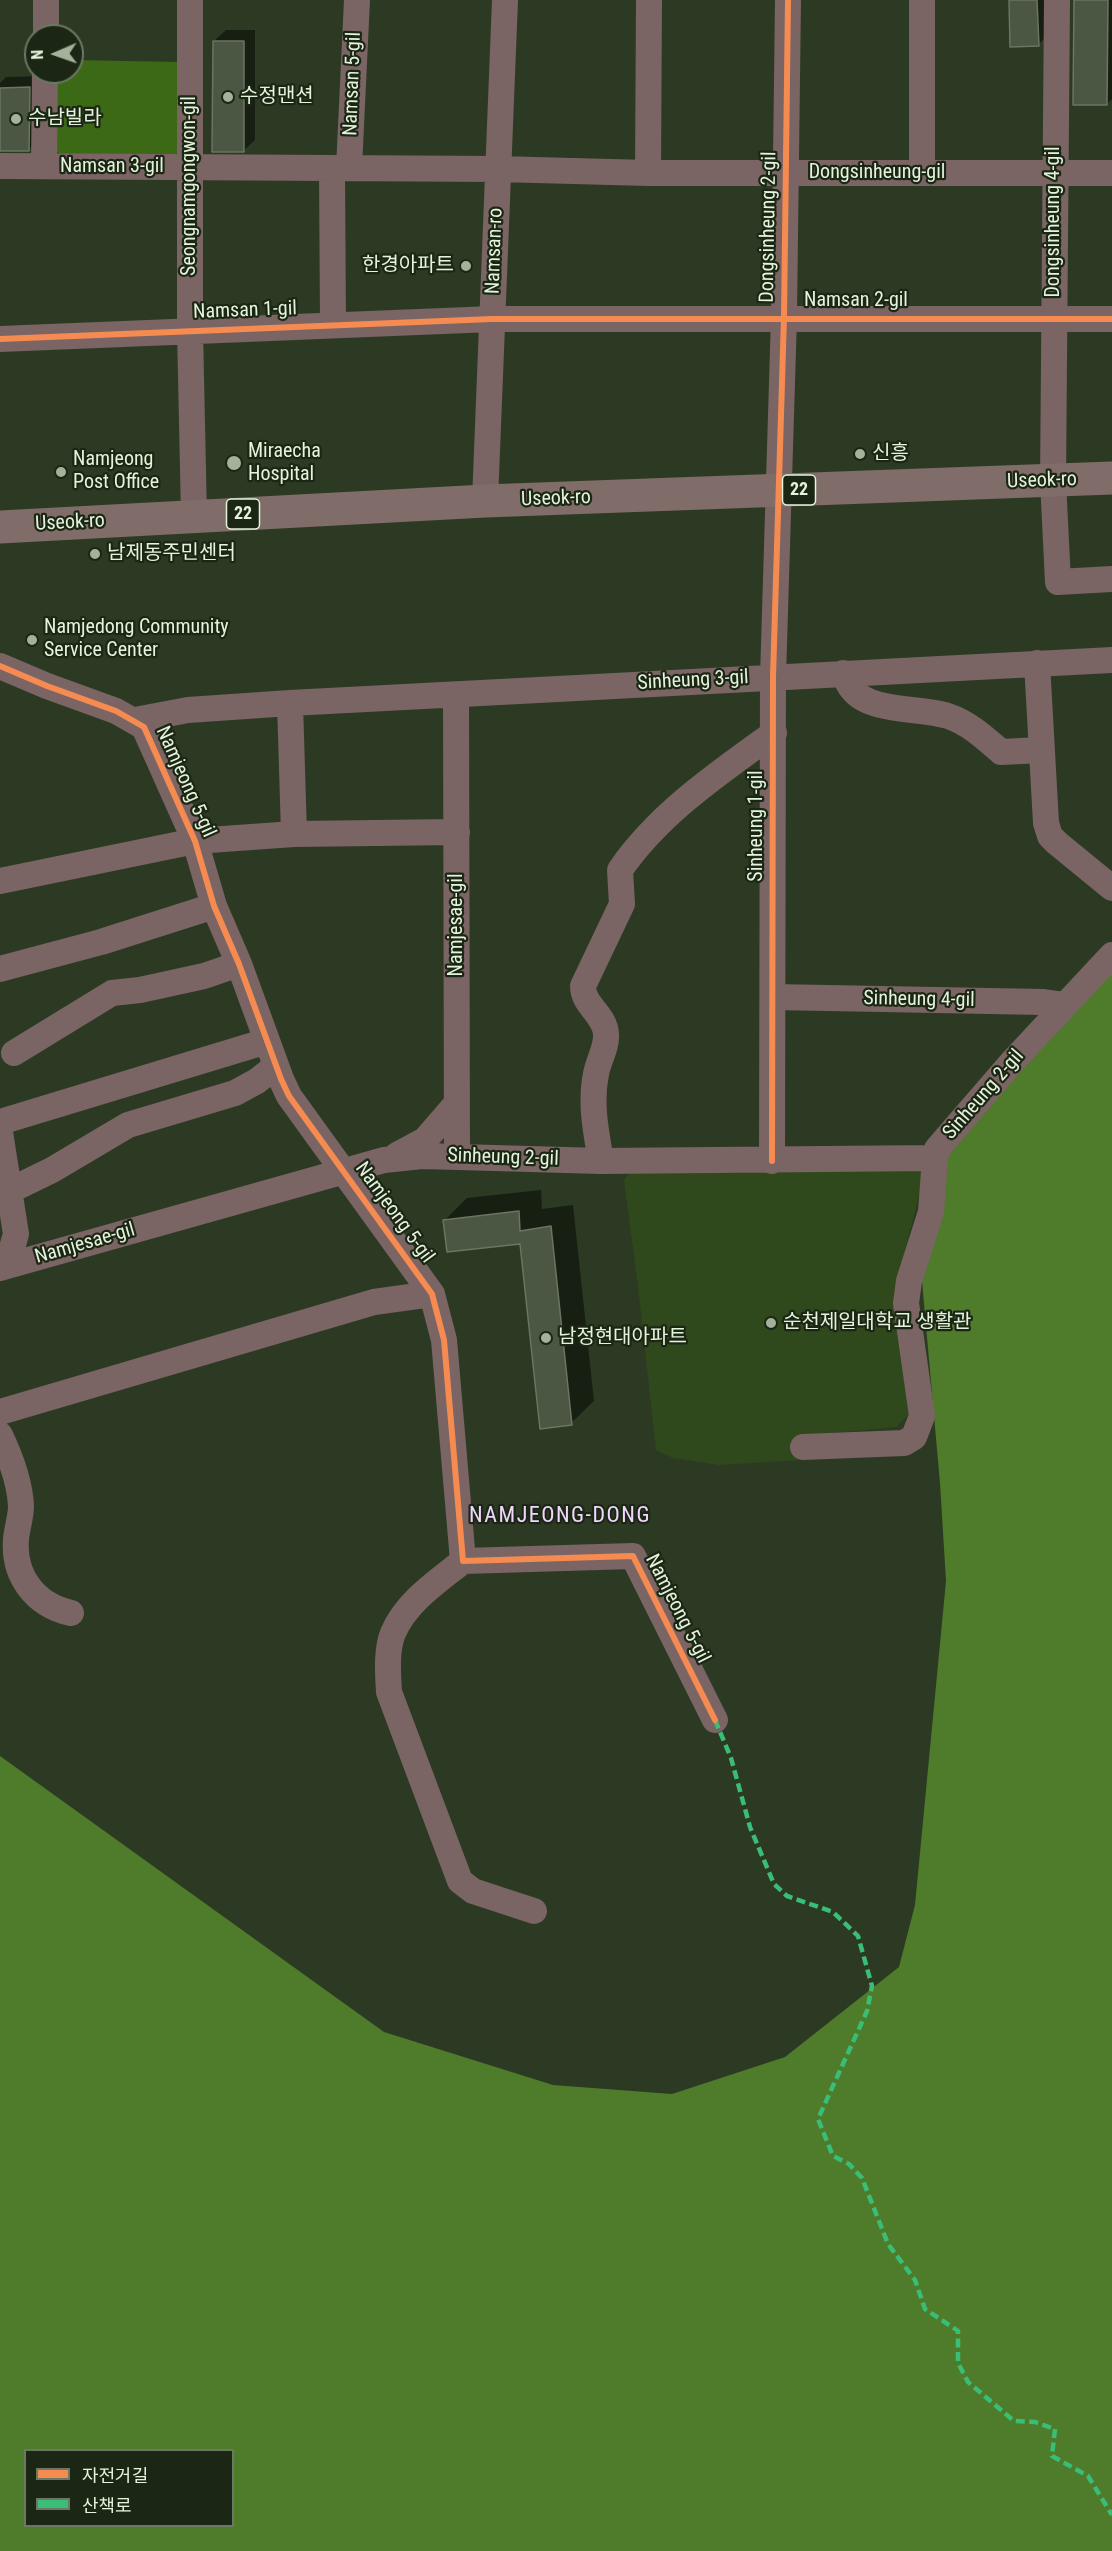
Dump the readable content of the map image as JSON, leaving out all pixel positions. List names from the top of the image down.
{
  "streets": {
    "main road": ["Useok-ro", "22"],
    "street": [
      "Namsan 5-gil",
      "Namsan 3-gil",
      "Dongsinheung-gil",
      "Seongnamgongwon-gil",
      "Dongsinheung 4-gil",
      "Dongsinheung 2-gil",
      "Namsan-ro",
      "Namsan 2-gil",
      "Namsan 1-gil",
      "Sinheung 3-gil",
      "Namjeong 5-gil",
      "Sinheung 1-gil",
      "Namjesae-gil",
      "Sinheung 4-gil",
      "Sinheung 2-gil"
    ]
  },
  "crossings": [
    ["Namsan 5-gil", "Namsan 3-gil"],
    ["Namsan 3-gil", "Dongsinheung-gil"],
    ["Namsan 3-gil", "Seongnamgongwon-gil"],
    ["Namsan 3-gil", "Namsan-ro"],
    ["Dongsinheung-gil", "Dongsinheung 4-gil"],
    ["Dongsinheung-gil", "Dongsinheung 2-gil"],
    ["Dongsinheung-gil", "Namsan-ro"],
    ["Seongnamgongwon-gil", "Namsan 1-gil"],
    ["Seongnamgongwon-gil", "Useok-ro"],
    ["Dongsinheung 4-gil", "Namsan 2-gil"],
    ["Dongsinheung 4-gil", "Useok-ro"],
    ["Dongsinheung 2-gil", "Namsan 2-gil"],
    ["Dongsinheung 2-gil", "Useok-ro"],
    ["Dongsinheung 2-gil", "Sinheung 1-gil"],
    ["Namsan-ro", "Namsan 2-gil"],
    ["Namsan-ro", "Namsan 1-gil"],
    ["Namsan-ro", "Useok-ro"],
    ["Namsan 2-gil", "Namsan 1-gil"],
    ["Useok-ro", "Sinheung 1-gil"],
    ["Sinheung 3-gil", "Sinheung 1-gil"],
    ["Sinheung 3-gil", "Namjesae-gil"],
    ["Namjeong 5-gil", "Namjesae-gil"],
    ["Namjeong 5-gil", "Sinheung 2-gil"],
    ["Sinheung 1-gil", "Sinheung 4-gil"],
    ["Sinheung 1-gil", "Sinheung 2-gil"],
    ["Namjesae-gil", "Sinheung 2-gil"],
    ["Sinheung 4-gil", "Sinheung 2-gil"]
  ],
  "districts": ["NAMJEONG-DONG"],
  "places": [
    "수정맨션",
    "수남빌라",
    "한경아파트",
    "신흥",
    "Miraecha Hospital",
    "Namjeong Post Office",
    "남제동주민센터",
    "Namjedong Community Service Center",
    "순천제일대학교 생활관",
    "남정현대아파트"
  ],
  "legend": ["자전거길", "산책로"],
  "north": "left"
}
